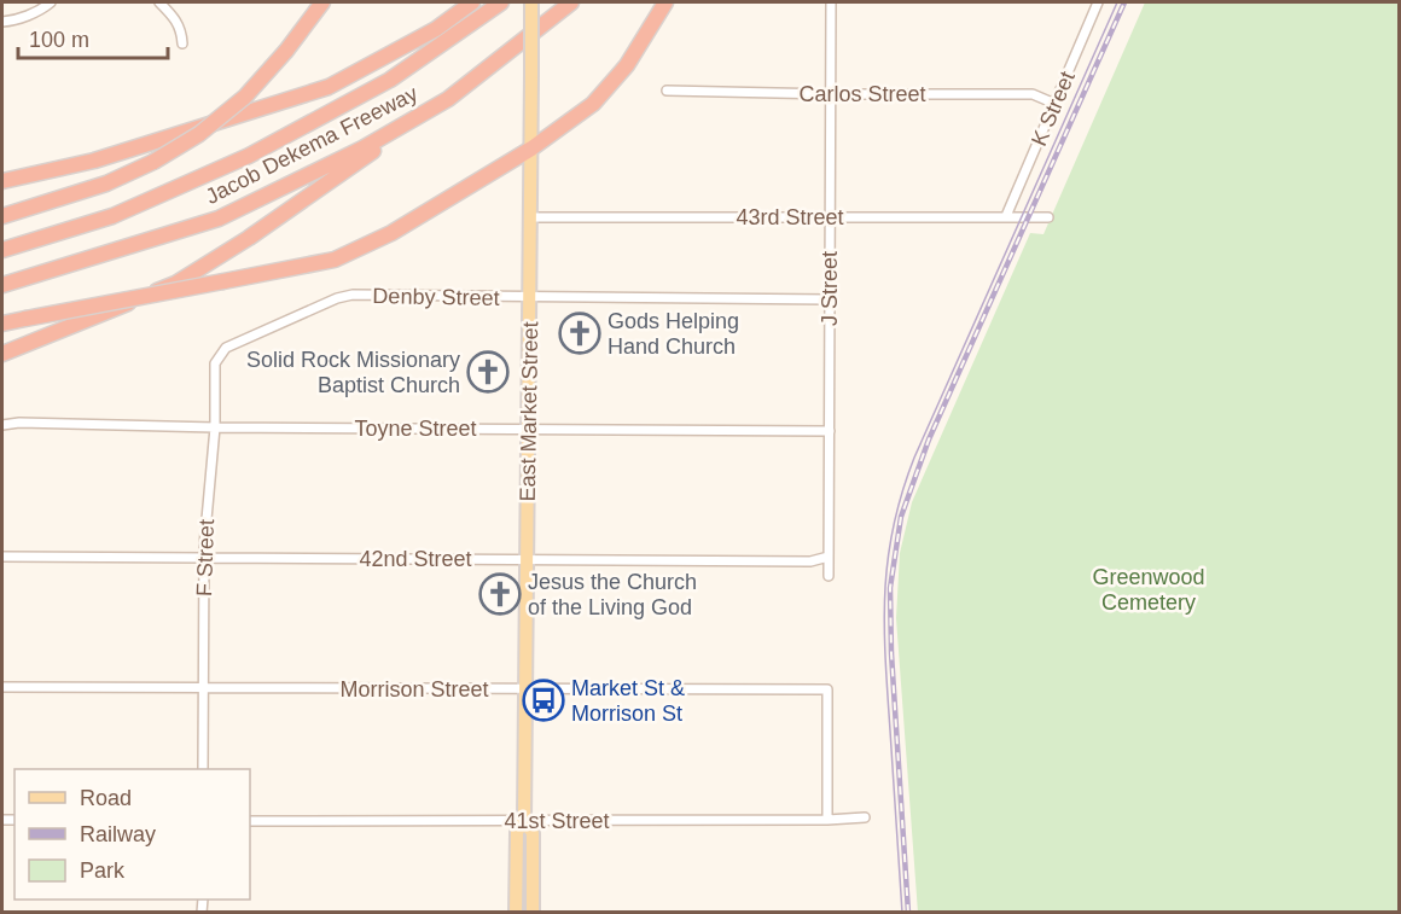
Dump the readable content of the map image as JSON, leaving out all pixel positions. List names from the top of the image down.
{
  "streets": {
    "highway": ["Jacob Dekema Freeway"],
    "main road": ["East Market Street"],
    "street": [
      "Carlos Street",
      "K Street",
      "43rd Street",
      "J Street",
      "Denby Street",
      "Toyne Street",
      "F Street",
      "42nd Street",
      "Morrison Street",
      "41st Street"
    ]
  },
  "crossings": [
    ["Carlos Street", "K Street"],
    ["Carlos Street", "J Street"],
    ["K Street", "43rd Street"],
    ["43rd Street", "J Street"],
    ["43rd Street", "East Market Street"],
    ["J Street", "Denby Street"],
    ["J Street", "Toyne Street"],
    ["J Street", "42nd Street"],
    ["Denby Street", "East Market Street"],
    ["Denby Street", "F Street"],
    ["East Market Street", "Toyne Street"],
    ["East Market Street", "42nd Street"],
    ["East Market Street", "Morrison Street"],
    ["East Market Street", "41st Street"],
    ["Toyne Street", "F Street"],
    ["F Street", "42nd Street"],
    ["F Street", "Morrison Street"],
    ["Morrison Street", "41st Street"]
  ],
  "parks": ["Greenwood Cemetery"],
  "places": {
    "church": ["Gods Helping Hand Church", "Solid Rock Missionary Baptist Church", "Jesus the Church of the Living God"],
    "bus stop": ["Market St & Morrison St"]
  },
  "legend": ["Road", "Railway", "Park"],
  "scale_bar": "100 m"
}
